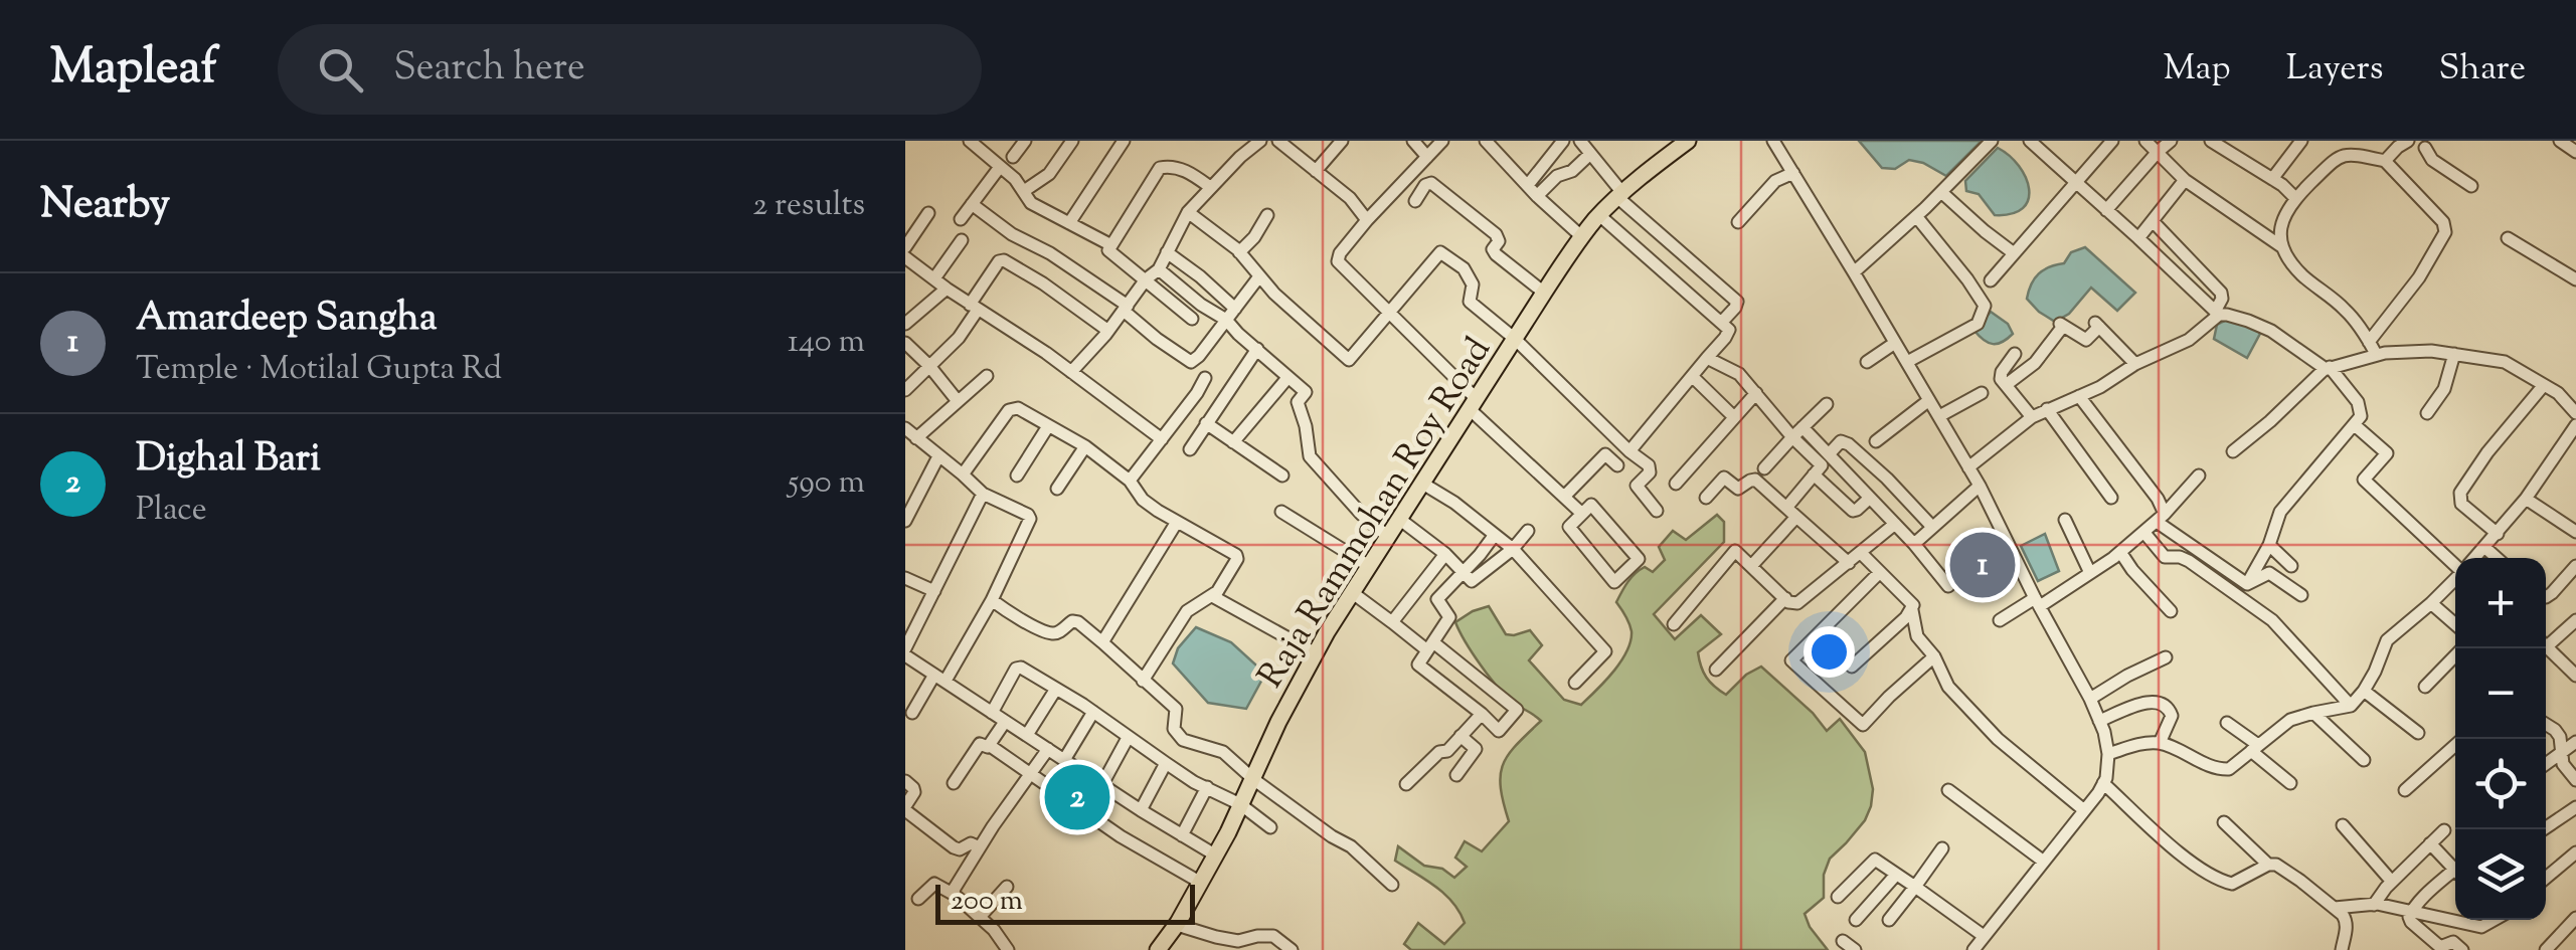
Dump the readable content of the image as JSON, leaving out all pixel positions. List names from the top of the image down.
{
  "streets": {
    "main road": ["Raja Rammohan Roy Road"]
  },
  "scale_bar": "200 m",
  "page": {
    "header": "Mapleaf",
    "search": "Search here",
    "nav": ["Map", "Layers", "Share"],
    "heading": ["Nearby", "2 results"],
    "list": [
      {
        "mark": "1",
        "name": "Amardeep Sangha",
        "note": "Temple · Motilal Gupta Rd",
        "value": "140 m"
      },
      {
        "mark": "2",
        "name": "Dighal Bari",
        "note": "Place",
        "value": "590 m"
      }
    ],
    "pins": ["1", "2"],
    "map_buttons": ["+", "−"],
    "scale": "200 m"
  }
}
